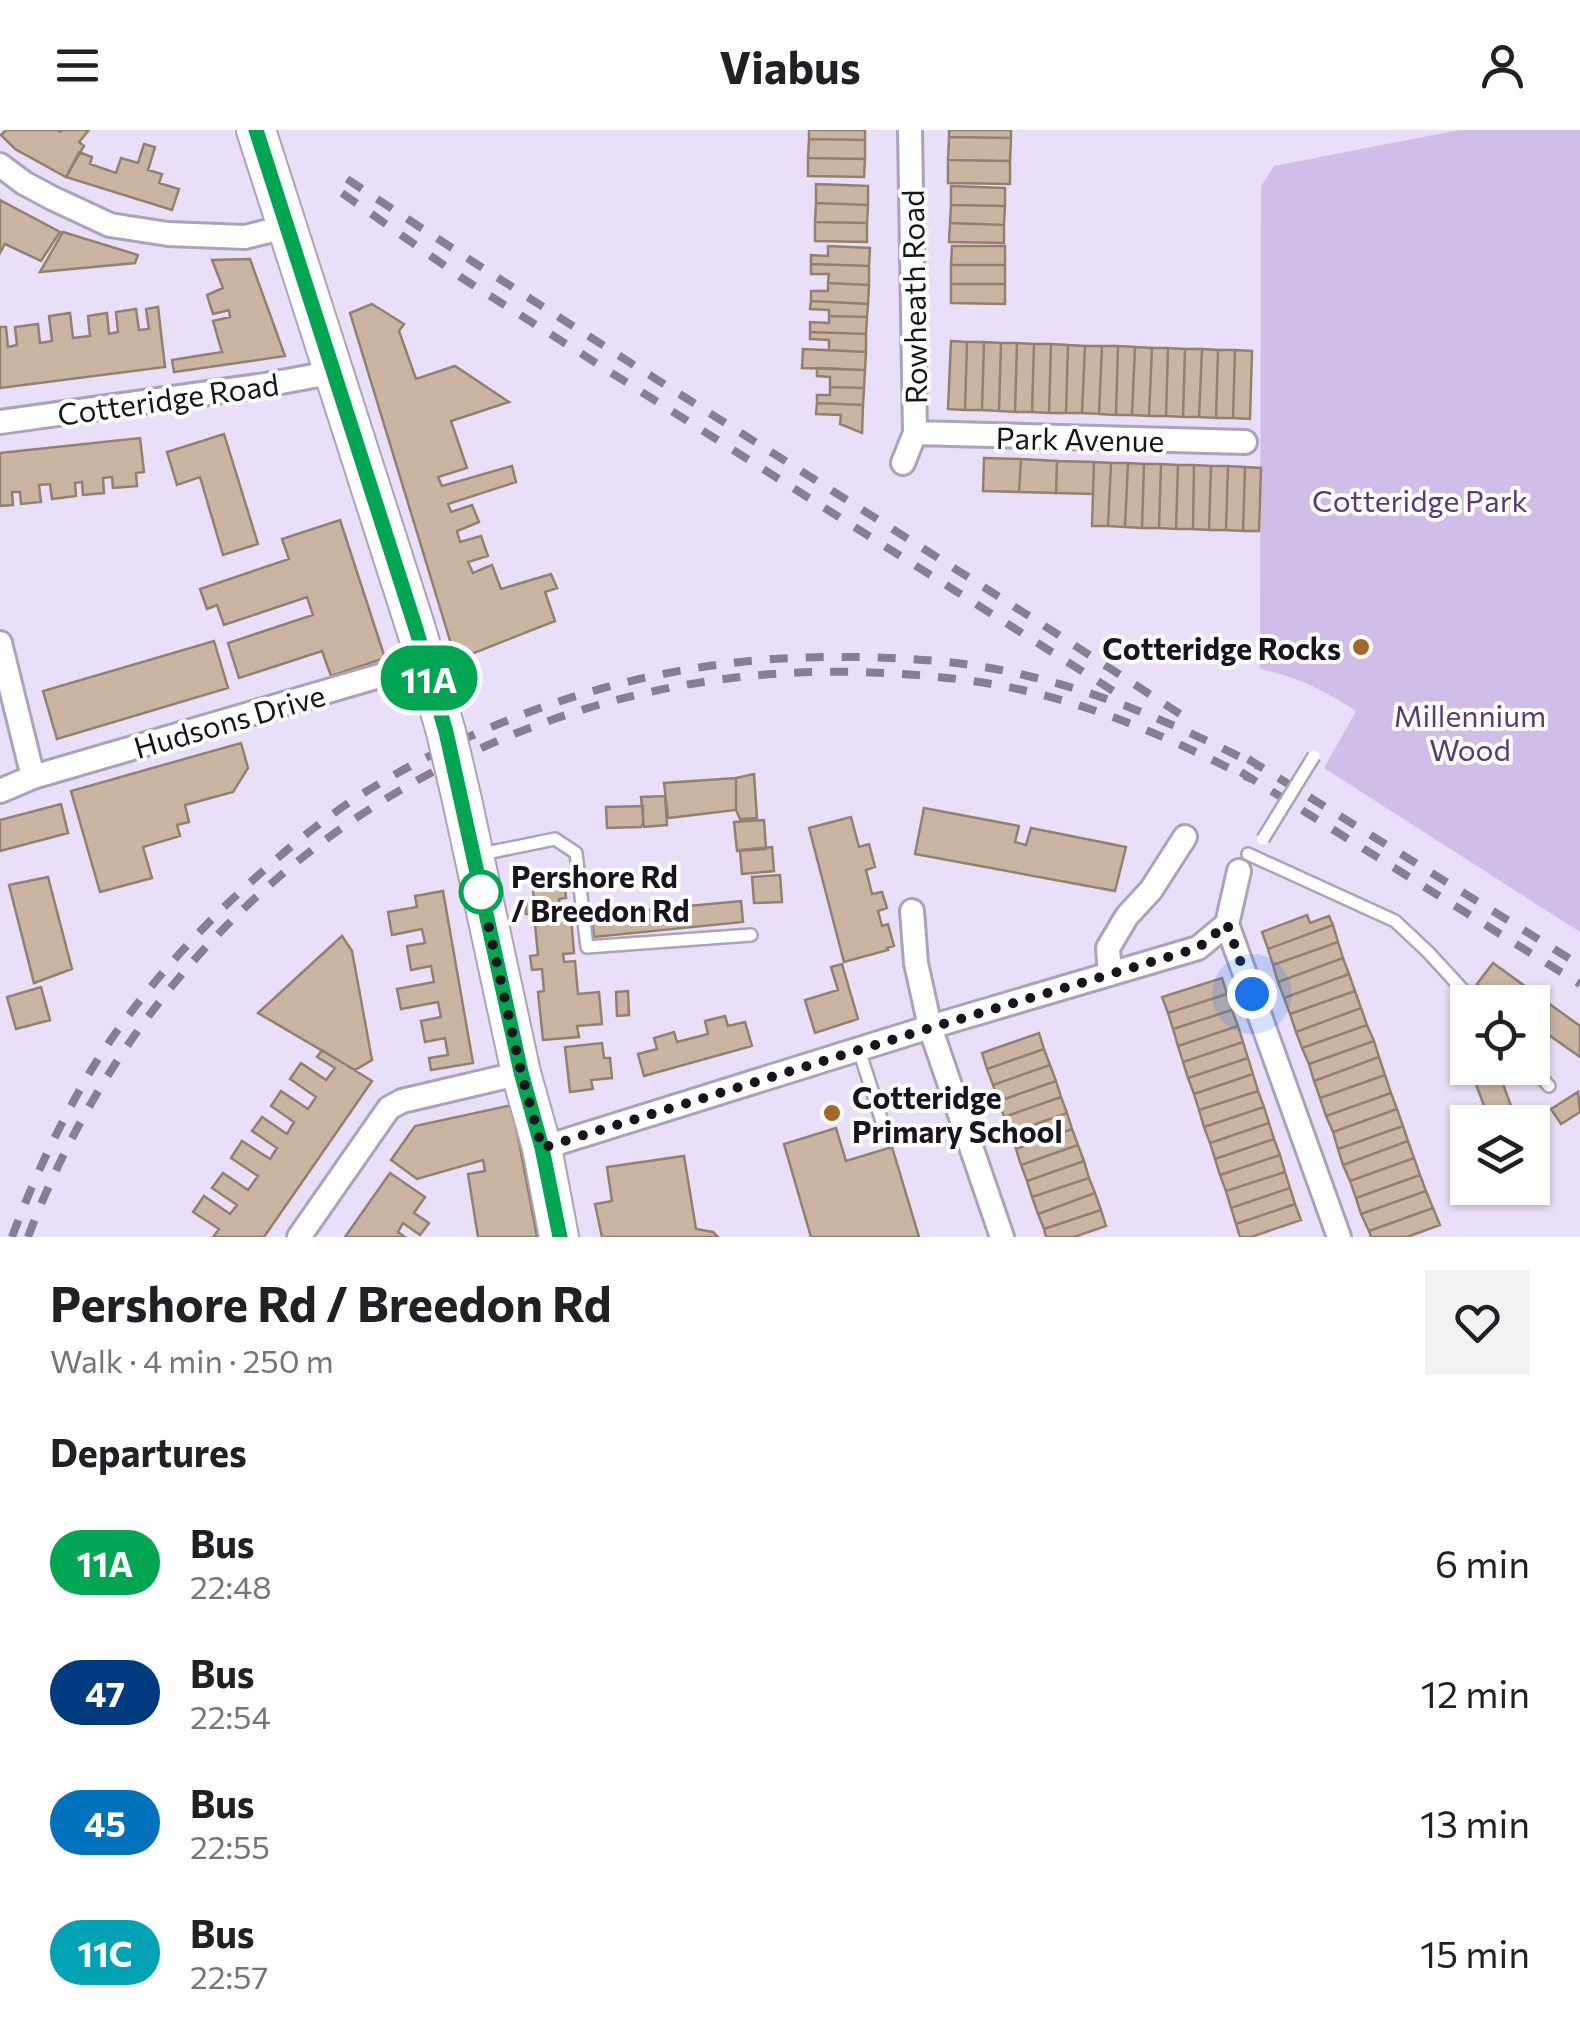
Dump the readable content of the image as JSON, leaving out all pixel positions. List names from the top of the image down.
{
  "streets": {
    "street": [
      "Rowheath Road",
      "Cotteridge Road",
      "Park Avenue",
      "Hudsons Drive"
    ]
  },
  "crossings": [
    ["Rowheath Road", "Park Avenue"]
  ],
  "parks": ["Cotteridge Park", "Millennium Wood"],
  "places": ["Cotteridge Rocks", "Pershore Rd / Breedon Rd", "Cotteridge Primary School"],
  "lines": ["bus line 11A"],
  "page": {
    "header": "Viabus",
    "on_map": "11A",
    "heading": [
      ["Pershore Rd / Breedon Rd", "Walk · 4 min · 250 m"],
      "Departures"
    ],
    "list": [
      {
        "mark": "11A",
        "name": "Bus",
        "note": "22:48",
        "value": "6 min"
      },
      {
        "mark": "47",
        "name": "Bus",
        "note": "22:54",
        "value": "12 min"
      },
      {
        "mark": "45",
        "name": "Bus",
        "note": "22:55",
        "value": "13 min"
      },
      {
        "mark": "11C",
        "name": "Bus",
        "note": "22:57",
        "value": "15 min"
      }
    ]
  }
}
